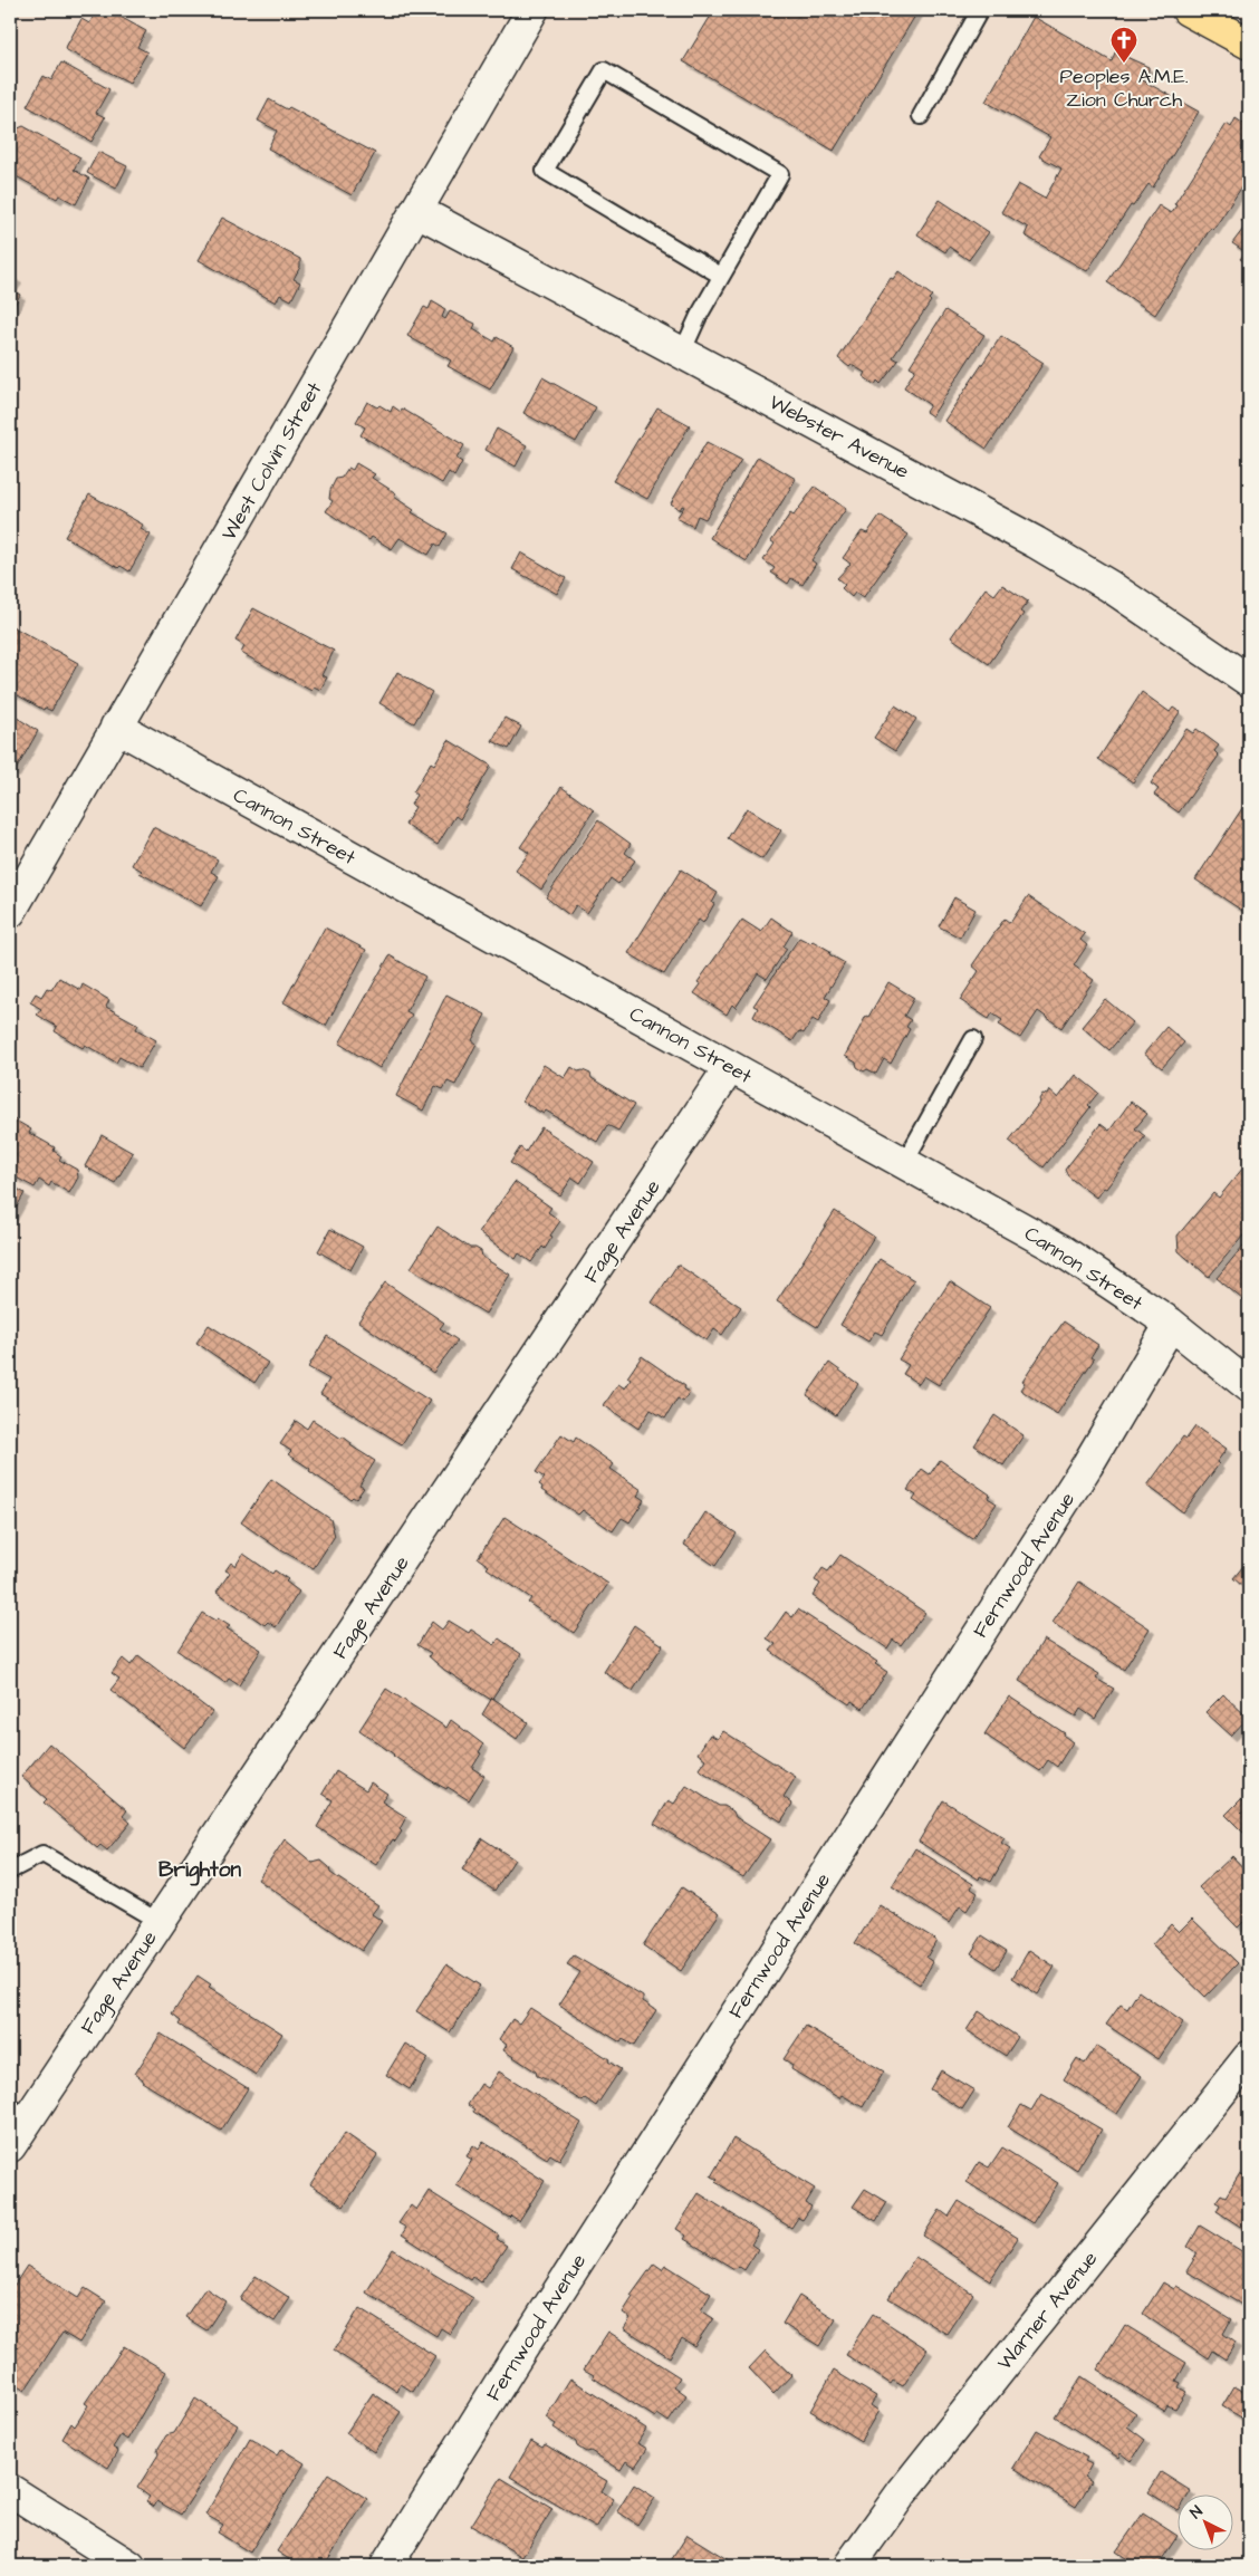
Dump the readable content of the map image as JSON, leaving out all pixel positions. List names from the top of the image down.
{
  "streets": {
    "street": [
      "Webster Avenue",
      "West Colvin Street",
      "Cannon Street",
      "Fage Avenue",
      "Fernwood Avenue",
      "Warner Avenue"
    ]
  },
  "crossings": [
    ["Webster Avenue", "West Colvin Street"],
    ["West Colvin Street", "Cannon Street"],
    ["Cannon Street", "Fage Avenue"],
    ["Cannon Street", "Fernwood Avenue"]
  ],
  "districts": ["Brighton"],
  "places": {
    "church": ["Peoples A.M.E. Zion Church"]
  },
  "north": "top left"
}
